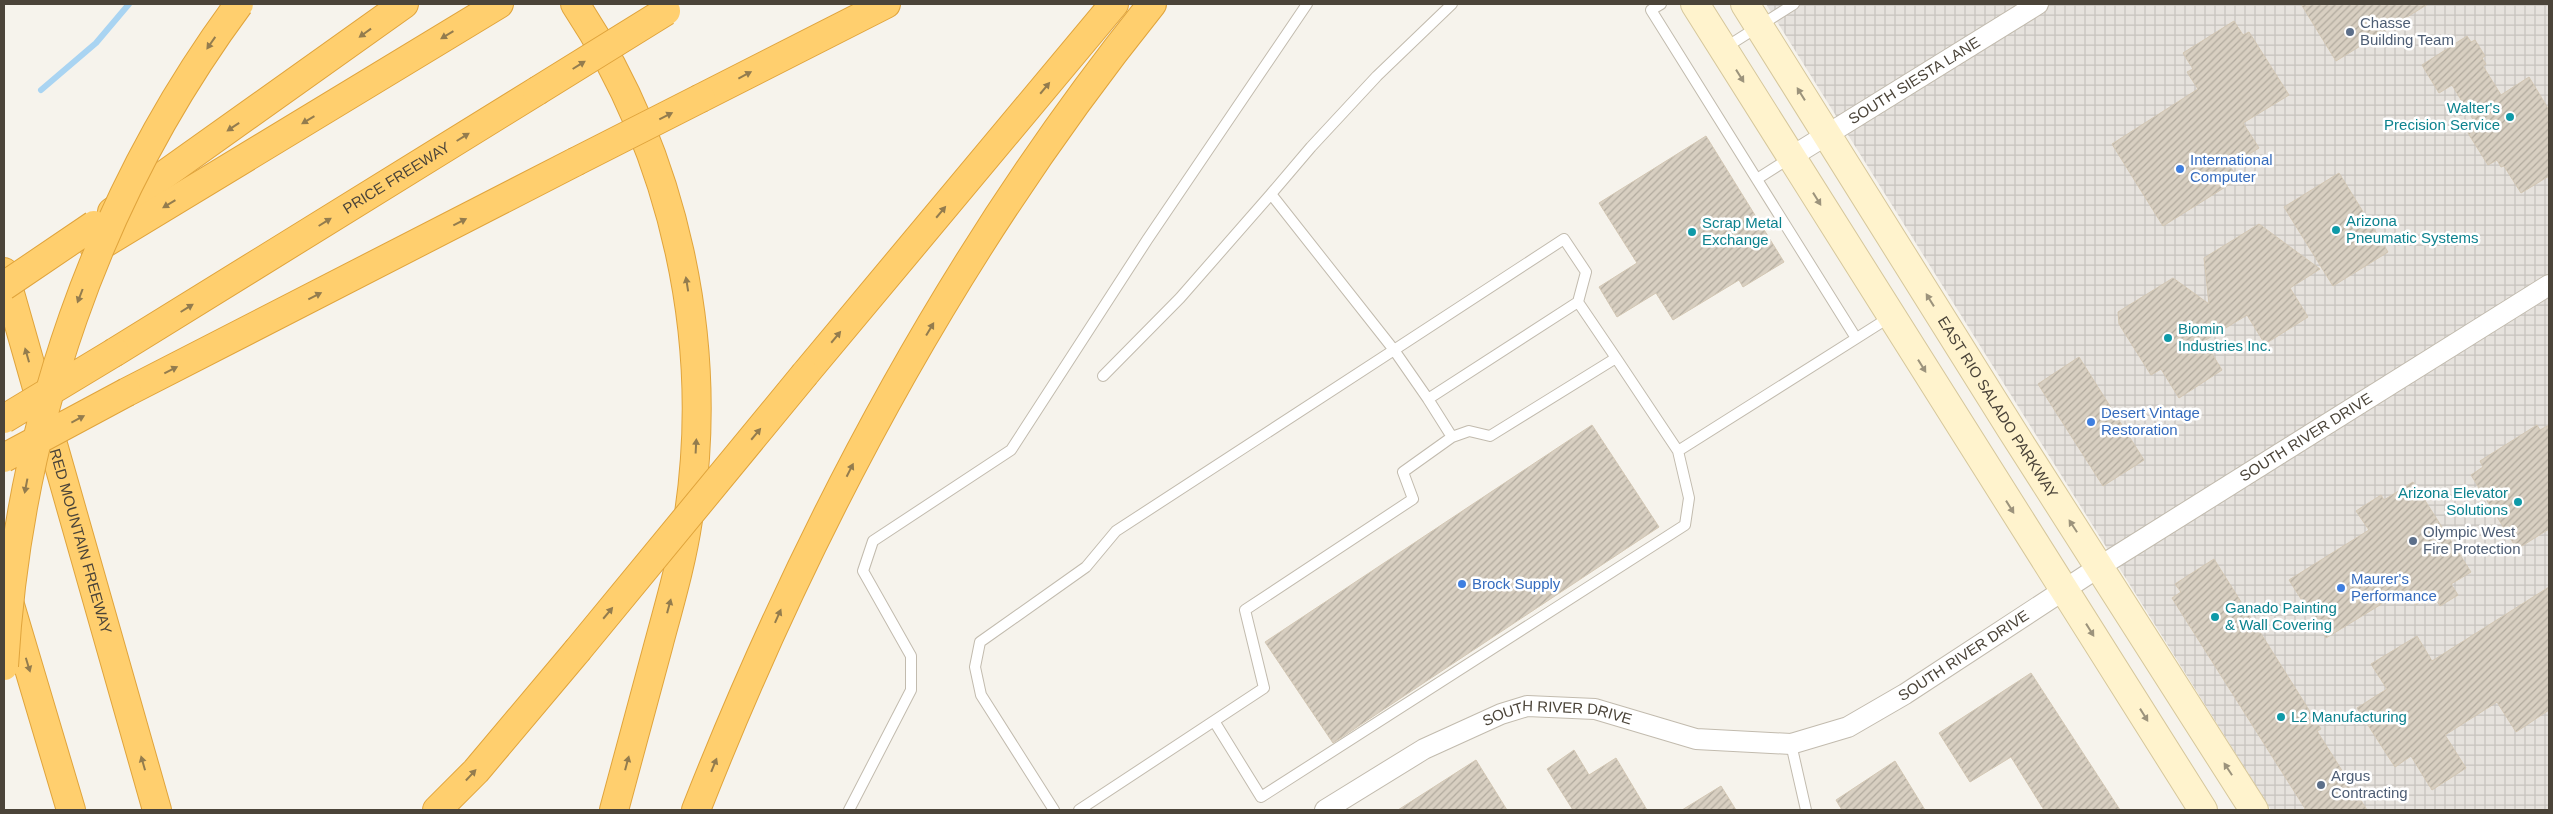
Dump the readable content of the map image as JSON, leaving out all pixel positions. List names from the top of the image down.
{
  "streets": {
    "highway": ["PRICE FREEWAY", "RED MOUNTAIN FREEWAY"],
    "main road": ["EAST RIO SALADO PARKWAY"],
    "street": ["SOUTH SIESTA LANE", "SOUTH RIVER DRIVE"]
  },
  "crossings": [
    ["SOUTH SIESTA LANE", "EAST RIO SALADO PARKWAY"],
    ["EAST RIO SALADO PARKWAY", "SOUTH RIVER DRIVE"]
  ],
  "places": [
    "Chasse Building Team",
    "Walter's Precision Service",
    "International Computer",
    "Arizona Pneumatic Systems",
    "Scrap Metal Exchange",
    "Biomin Industries Inc.",
    "Desert Vintage Restoration",
    "Arizona Elevator Solutions",
    "Olympic West Fire Protection",
    "Brock Supply",
    "Maurer's Performance",
    "Ganado Painting & Wall Covering",
    "L2 Manufacturing",
    "Argus Contracting"
  ]
}
